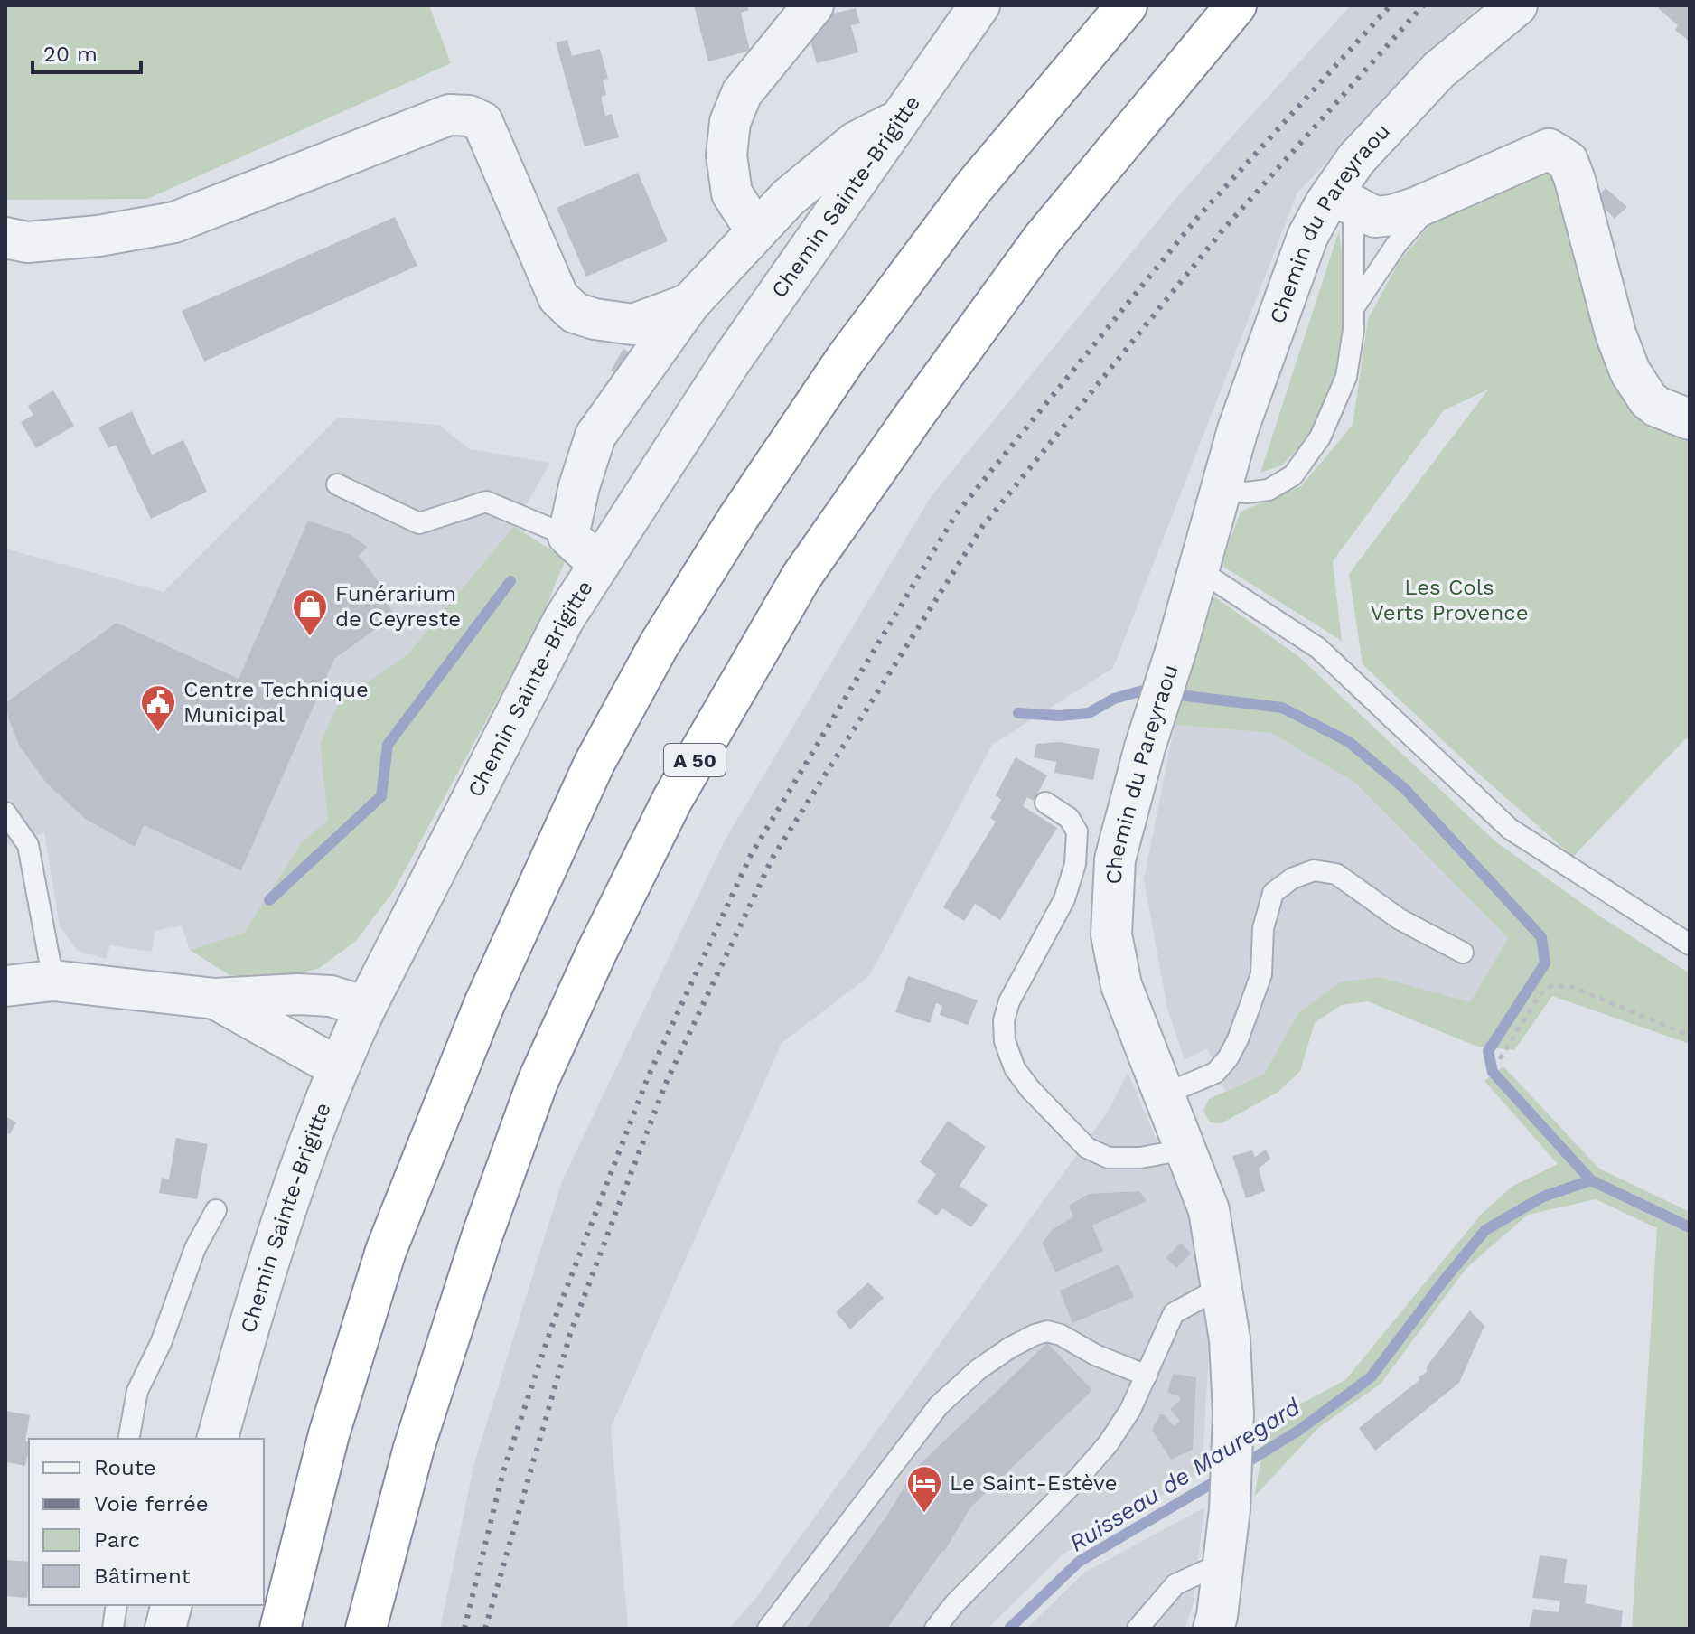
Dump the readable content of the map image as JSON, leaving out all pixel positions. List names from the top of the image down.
{
  "streets": {
    "highway": ["A 50"],
    "street": ["Chemin Sainte-Brigitte", "Chemin du Pareyraou"]
  },
  "water": ["Ruisseau de Mauregard"],
  "parks": ["Les Cols Verts Provence"],
  "places": {
    "shop": ["Funérarium de Ceyreste"],
    "public building": ["Centre Technique Municipal"],
    "hotel": ["Le Saint-Estève"]
  },
  "legend": [
    "Route",
    "Voie ferrée",
    "Parc",
    "Bâtiment"
  ],
  "scale_bar": "20 m"
}
